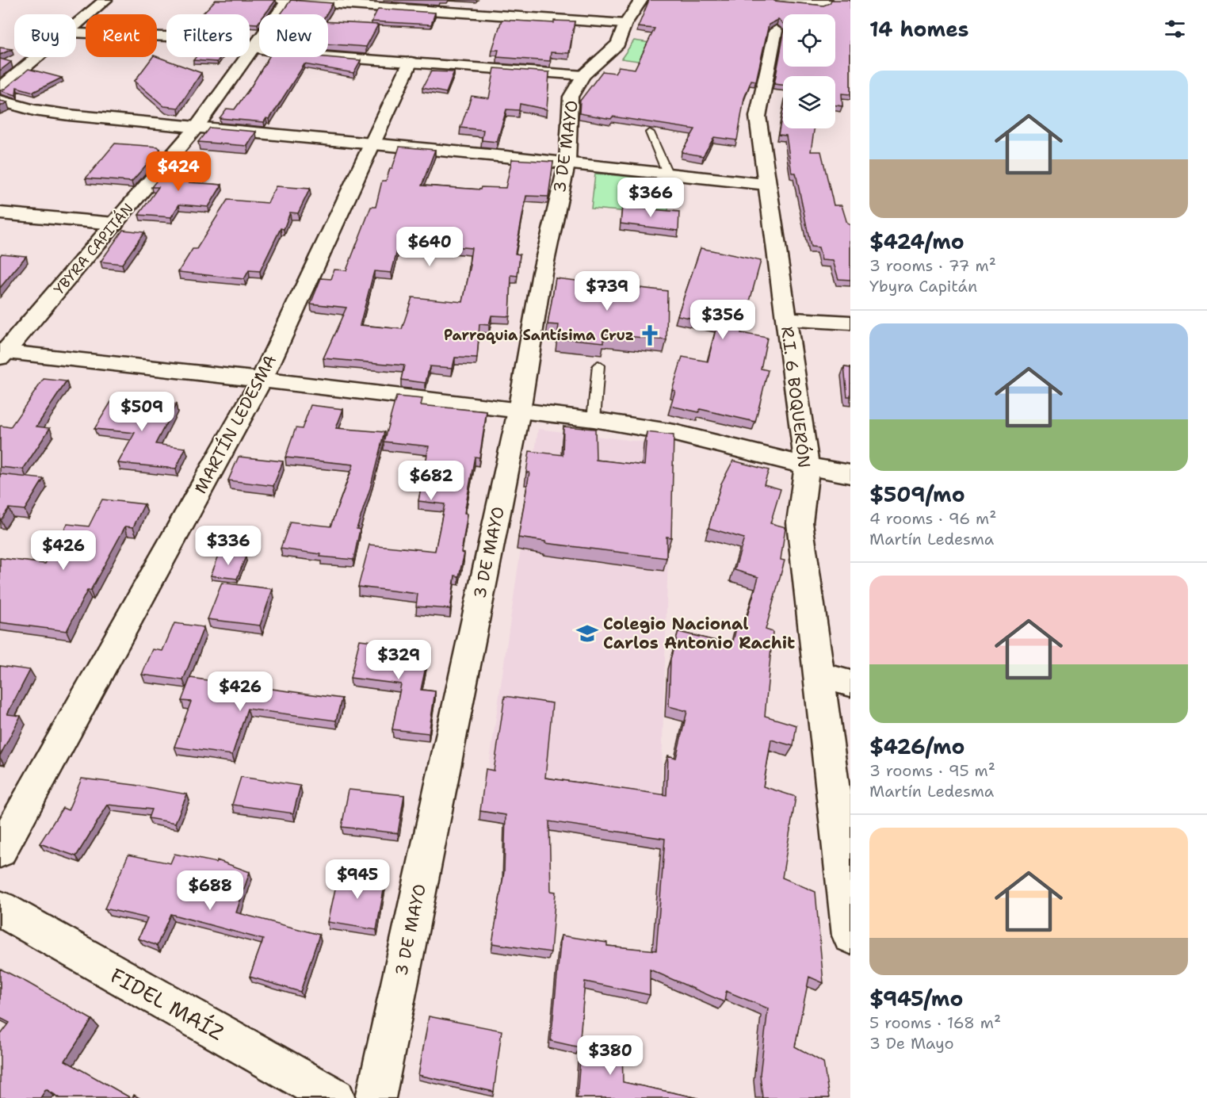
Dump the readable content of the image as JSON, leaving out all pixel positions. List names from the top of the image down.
{
  "streets": {
    "street": [
      "3 DE MAYO",
      "YBYRA CAPITÁN",
      "R.I. 6 BOQUERÓN",
      "MARTÍN LEDESMA",
      "FIDEL MAÍZ"
    ]
  },
  "places": {
    "church": ["Parroquia Santísima Cruz"],
    "school or university": ["Colegio Nacional Carlos Antonio Rachit"]
  },
  "page": {
    "heading": "14 homes",
    "chip": [
      "Buy",
      "Rent",
      "Filters",
      "New"
    ],
    "list": [
      {
        "name": "$424/mo",
        "note": "3 rooms · 77 m² · Ybyra Capitán"
      },
      {
        "name": "$509/mo",
        "note": "4 rooms · 96 m² · Martín Ledesma"
      },
      {
        "name": "$426/mo",
        "note": "3 rooms · 95 m² · Martín Ledesma"
      },
      {
        "name": "$945/mo",
        "note": "5 rooms · 168 m² · 3 De Mayo"
      }
    ],
    "price": [
      "$424",
      "$366",
      "$640",
      "$739",
      "$356",
      "$509",
      "$682",
      "$336",
      "$426",
      "$329",
      "$426",
      "$945",
      "$688",
      "$380"
    ]
  }
}
